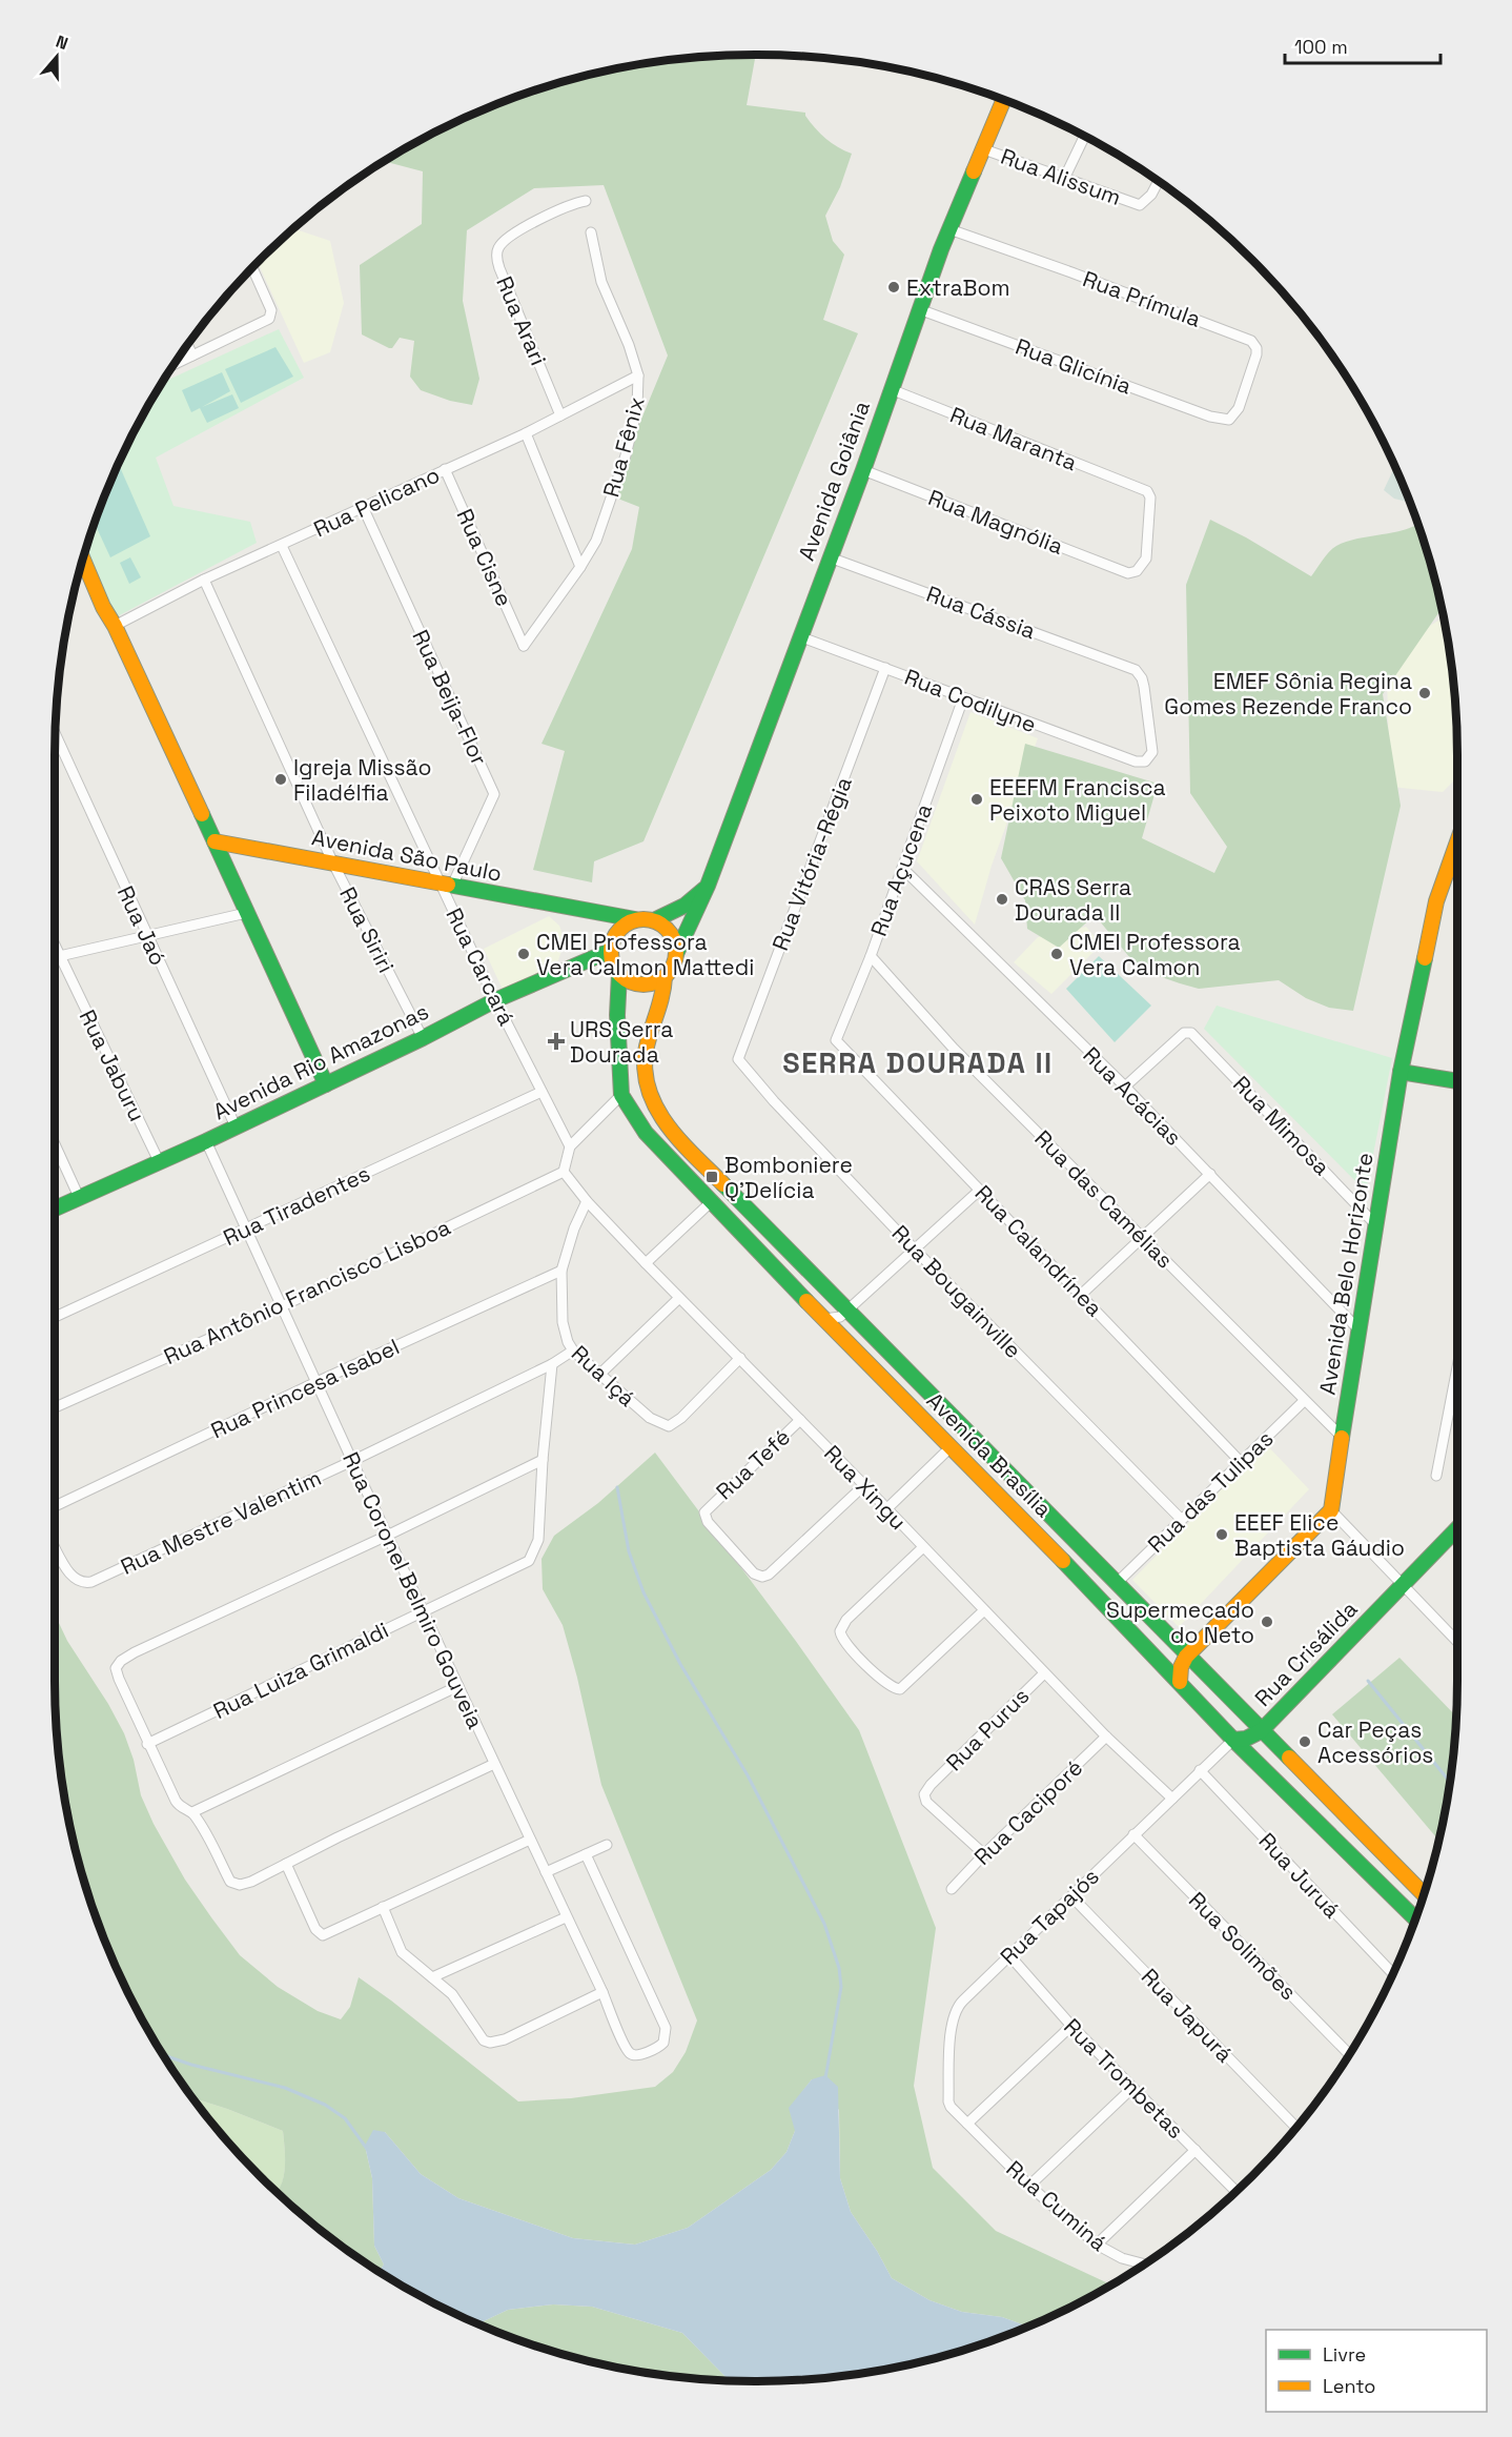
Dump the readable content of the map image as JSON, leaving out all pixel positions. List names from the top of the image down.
{
  "streets": {
    "street": [
      "Rua Alissum",
      "Rua Prímula",
      "Rua Arari",
      "Rua Glicínia",
      "Rua Maranta",
      "Rua Fênix",
      "Avenida Goiânia",
      "Rua Pelicano",
      "Rua Magnólia",
      "Rua Cisne",
      "Rua Cássia",
      "Rua Beija-Flor",
      "Rua Codilyne",
      "Avenida São Paulo",
      "Rua Vitória-Régia",
      "Rua Açucena",
      "Rua Jaó",
      "Rua Siriri",
      "Rua Carcará",
      "Avenida Rio Amazonas",
      "Rua Jaburu",
      "Rua Acácias",
      "Rua Mimosa",
      "Rua das Camélias",
      "Rua Tiradentes",
      "Rua Calandrínea",
      "Avenida Belo Horizonte",
      "Rua Antônio Francisco Lisboa",
      "Rua Bougainville",
      "Rua Içá",
      "Rua Princesa Isabel",
      "Avenida Brasília",
      "Rua Tefé",
      "Rua Xingu",
      "Rua das Tulipas",
      "Rua Mestre Valentim",
      "Rua Coronel Belmiro Gouveia",
      "Rua Crisálida",
      "Rua Luiza Grimaldi",
      "Rua Purus",
      "Rua Caciporé",
      "Rua Juruá",
      "Rua Tapajós",
      "Rua Solimões",
      "Rua Japurá",
      "Rua Trombetas",
      "Rua Cuminá"
    ]
  },
  "crossings": [
    ["Rua Alissum", "Avenida Goiânia"],
    ["Rua Prímula", "Rua Glicínia"],
    ["Rua Prímula", "Avenida Goiânia"],
    ["Rua Arari", "Rua Pelicano"],
    ["Rua Glicínia", "Avenida Goiânia"],
    ["Rua Maranta", "Avenida Goiânia"],
    ["Rua Maranta", "Rua Magnólia"],
    ["Rua Fênix", "Rua Pelicano"],
    ["Rua Fênix", "Rua Cisne"],
    ["Avenida Goiânia", "Rua Magnólia"],
    ["Avenida Goiânia", "Rua Cássia"],
    ["Avenida Goiânia", "Rua Codilyne"],
    ["Avenida Goiânia", "Avenida São Paulo"],
    ["Avenida Goiânia", "Avenida Rio Amazonas"],
    ["Avenida Goiânia", "Avenida Brasília"],
    ["Rua Pelicano", "Rua Cisne"],
    ["Rua Pelicano", "Rua Beija-Flor"],
    ["Rua Pelicano", "Rua Siriri"],
    ["Rua Pelicano", "Rua Carcará"],
    ["Rua Cássia", "Rua Codilyne"],
    ["Rua Beija-Flor", "Avenida São Paulo"],
    ["Rua Beija-Flor", "Rua Carcará"],
    ["Rua Codilyne", "Rua Vitória-Régia"],
    ["Rua Codilyne", "Rua Açucena"],
    ["Avenida São Paulo", "Rua Siriri"],
    ["Avenida São Paulo", "Rua Carcará"],
    ["Avenida São Paulo", "Avenida Rio Amazonas"],
    ["Avenida São Paulo", "Avenida Brasília"],
    ["Rua Vitória-Régia", "Rua Bougainville"],
    ["Rua Açucena", "Rua Acácias"],
    ["Rua Açucena", "Rua das Camélias"],
    ["Rua Açucena", "Rua Calandrínea"],
    ["Rua Jaó", "Avenida Rio Amazonas"],
    ["Rua Siriri", "Avenida Rio Amazonas"],
    ["Rua Carcará", "Avenida Rio Amazonas"],
    ["Rua Carcará", "Rua Tiradentes"],
    ["Avenida Rio Amazonas", "Rua Jaburu"],
    ["Avenida Rio Amazonas", "Avenida Brasília"],
    ["Avenida Rio Amazonas", "Rua Coronel Belmiro Gouveia"],
    ["Rua Acácias", "Rua Mimosa"],
    ["Rua Acácias", "Avenida Belo Horizonte"],
    ["Rua Mimosa", "Avenida Belo Horizonte"],
    ["Rua das Camélias", "Avenida Belo Horizonte"],
    ["Rua das Camélias", "Rua das Tulipas"],
    ["Rua Tiradentes", "Rua Coronel Belmiro Gouveia"],
    ["Rua Calandrínea", "Rua das Tulipas"],
    ["Rua Antônio Francisco Lisboa", "Rua Xingu"],
    ["Rua Antônio Francisco Lisboa", "Rua Coronel Belmiro Gouveia"],
    ["Rua Bougainville", "Rua das Tulipas"],
    ["Rua Içá", "Rua Princesa Isabel"],
    ["Rua Içá", "Rua Xingu"],
    ["Rua Içá", "Rua Mestre Valentim"],
    ["Rua Princesa Isabel", "Rua Coronel Belmiro Gouveia"],
    ["Avenida Brasília", "Rua das Tulipas"],
    ["Avenida Brasília", "Rua Crisálida"],
    ["Avenida Brasília", "Rua Tapajós"],
    ["Rua Tefé", "Rua Xingu"],
    ["Rua Xingu", "Rua Purus"],
    ["Rua Xingu", "Rua Caciporé"],
    ["Rua Xingu", "Rua Tapajós"],
    ["Rua Mestre Valentim", "Rua Coronel Belmiro Gouveia"],
    ["Rua Coronel Belmiro Gouveia", "Rua Luiza Grimaldi"],
    ["Rua Crisálida", "Rua Tapajós"],
    ["Rua Purus", "Rua Caciporé"],
    ["Rua Juruá", "Rua Tapajós"],
    ["Rua Tapajós", "Rua Solimões"],
    ["Rua Tapajós", "Rua Japurá"],
    ["Rua Tapajós", "Rua Trombetas"],
    ["Rua Tapajós", "Rua Cuminá"]
  ],
  "districts": ["SERRA DOURADA II"],
  "places": {
    "other": [
      "ExtraBom",
      "EMEF Sônia Regina Gomes Rezende Franco",
      "Igreja Missão Filadélfia",
      "EEEFM Francisca Peixoto Miguel",
      "CRAS Serra Dourada II",
      "CMEI Professora Vera Calmon Mattedi",
      "CMEI Professora Vera Calmon",
      "EEEF Elice Baptista Gáudio",
      "Supermecado do Neto",
      "Car Peças Acessórios"
    ],
    "health": ["URS Serra Dourada"],
    "transit": ["Bomboniere Q'Delícia"]
  },
  "legend": ["Livre", "Lento"],
  "scale_bar": "100 m",
  "north": "top"
}
